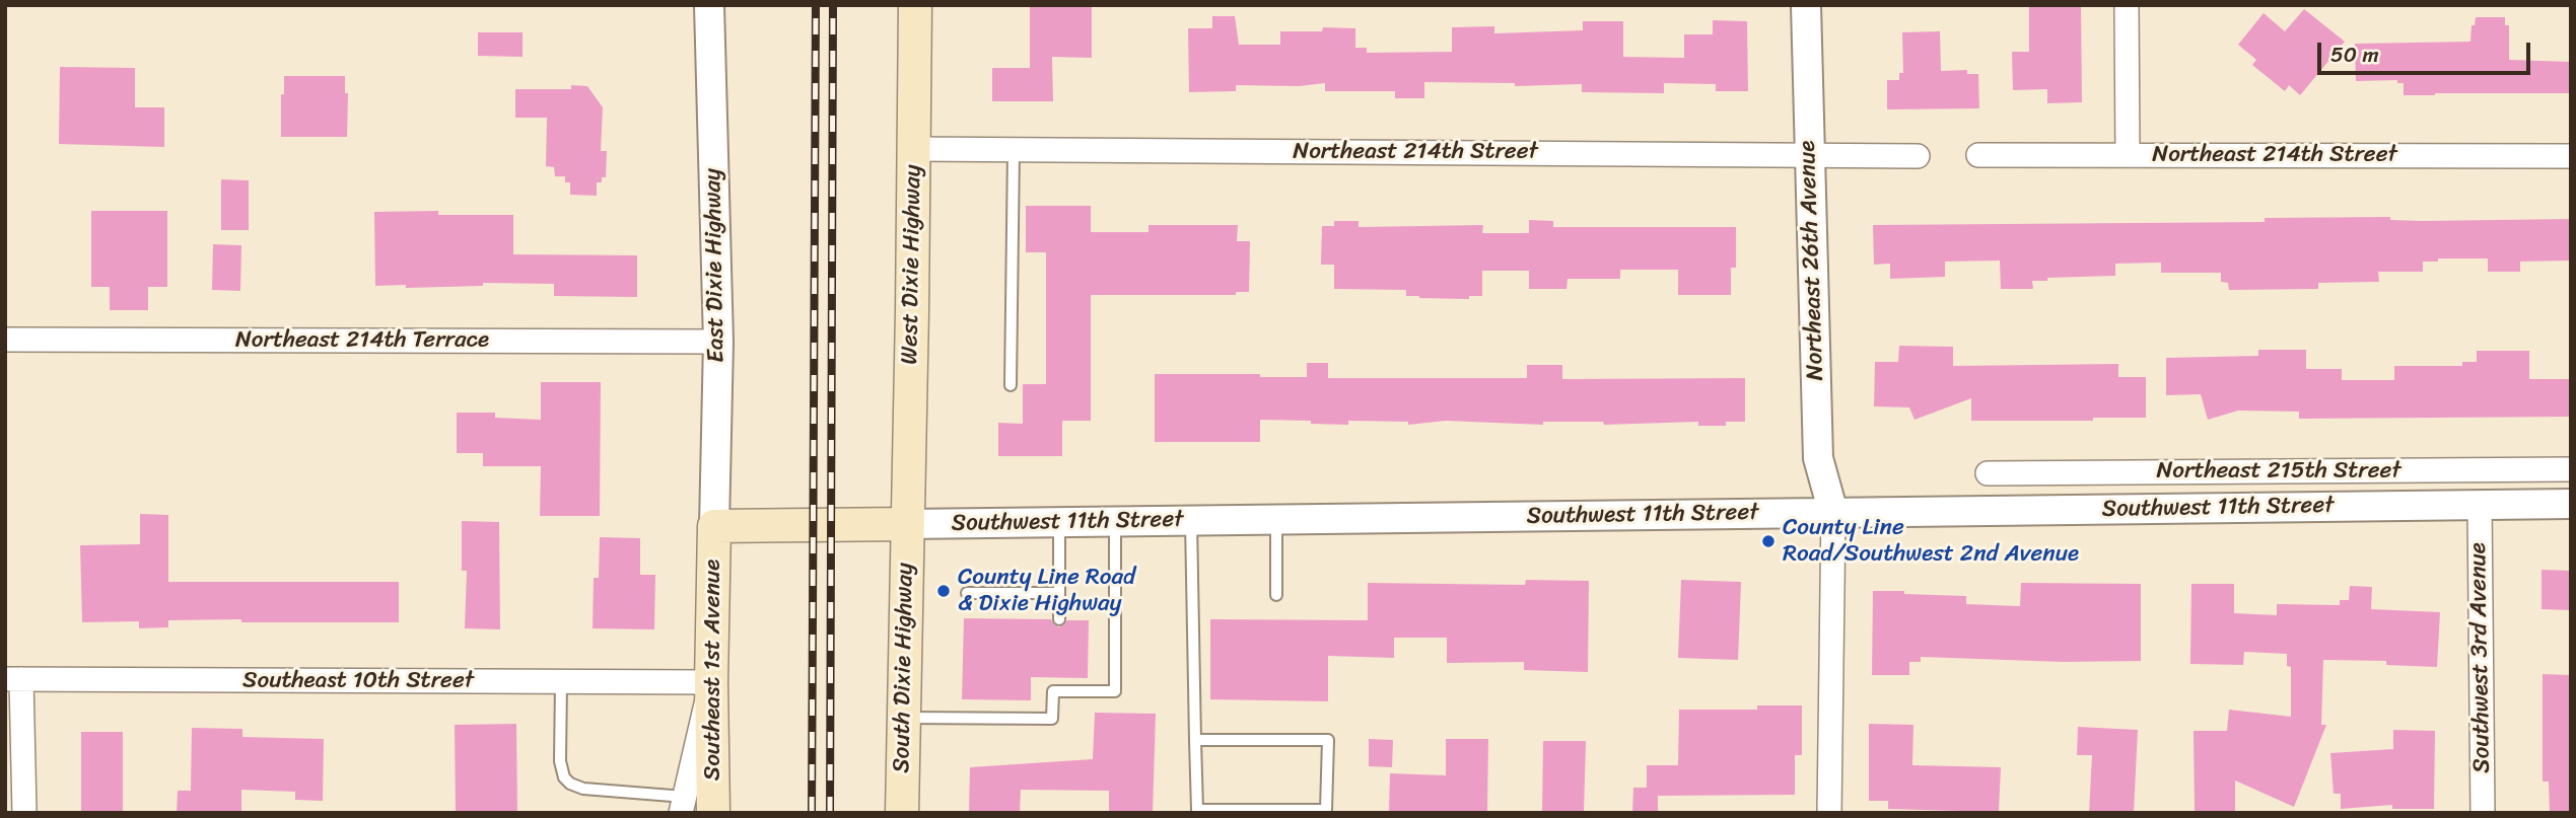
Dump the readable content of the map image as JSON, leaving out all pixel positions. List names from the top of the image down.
{
  "streets": {
    "main road": [
      "West Dixie Highway",
      "Southwest 11th Street",
      "South Dixie Highway",
      "Southeast 1st Avenue"
    ],
    "street": [
      "Northeast 214th Street",
      "Northeast 26th Avenue",
      "East Dixie Highway",
      "Northeast 214th Terrace",
      "Northeast 215th Street",
      "Southwest 3rd Avenue",
      "Southeast 10th Street"
    ]
  },
  "crossings": [
    ["Northeast 214th Street", "Northeast 26th Avenue"],
    ["Northeast 214th Street", "West Dixie Highway"],
    ["Northeast 26th Avenue", "Southwest 11th Street"],
    ["West Dixie Highway", "Southwest 11th Street"],
    ["West Dixie Highway", "South Dixie Highway"],
    ["East Dixie Highway", "Northeast 214th Terrace"],
    ["East Dixie Highway", "Southwest 11th Street"],
    ["East Dixie Highway", "Southeast 1st Avenue"],
    ["Southwest 11th Street", "Southwest 3rd Avenue"],
    ["Southwest 11th Street", "South Dixie Highway"],
    ["Southwest 11th Street", "Southeast 1st Avenue"],
    ["Southeast 1st Avenue", "Southeast 10th Street"]
  ],
  "places": ["County Line Road/Southwest 2nd Avenue", "County Line Road & Dixie Highway"],
  "scale_bar": "50 m"
}
